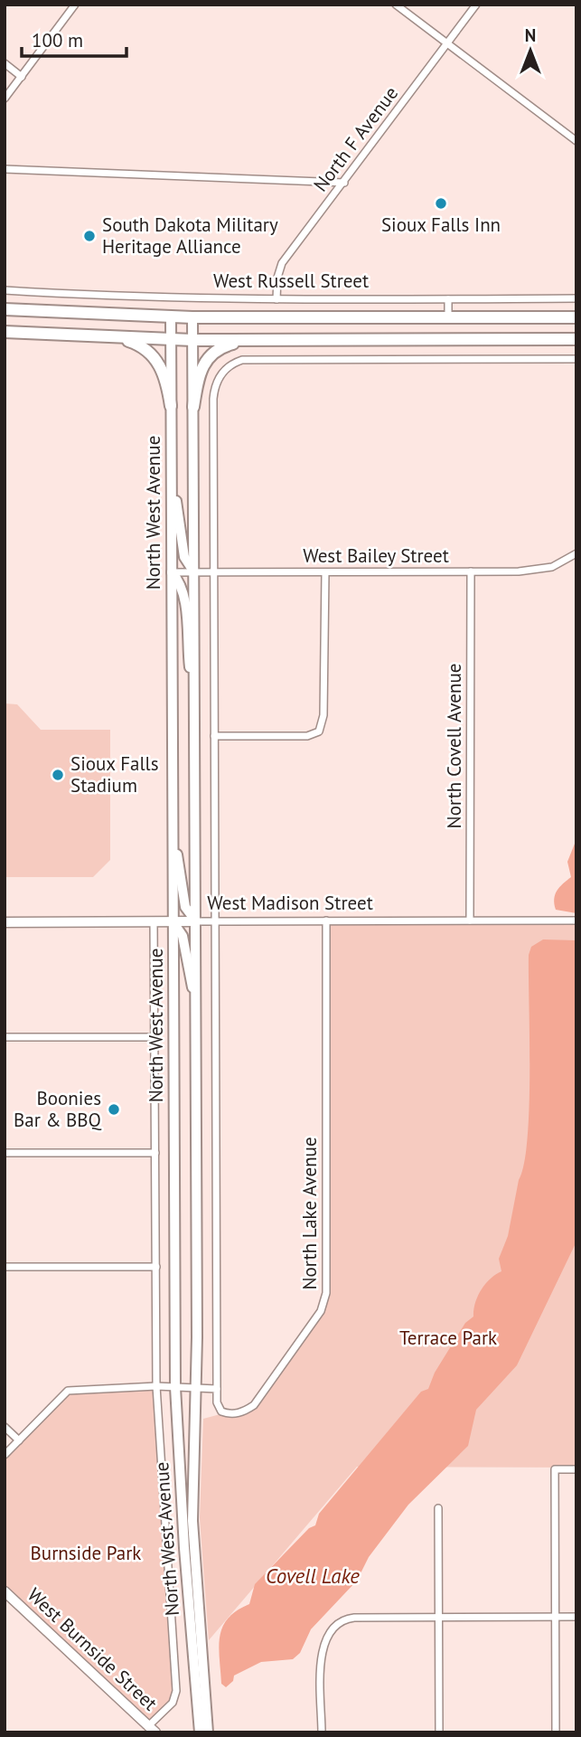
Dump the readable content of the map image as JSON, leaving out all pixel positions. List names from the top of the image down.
{
  "streets": {
    "highway": ["West Russell Street"],
    "main road": ["North West Avenue", "West Madison Street", "West Burnside Street"],
    "street": [
      "North F Avenue",
      "West Bailey Street",
      "North Covell Avenue",
      "North Lake Avenue"
    ]
  },
  "crossings": [
    ["North F Avenue", "West Russell Street"],
    ["West Russell Street", "North West Avenue"],
    ["North West Avenue", "West Bailey Street"],
    ["North West Avenue", "West Madison Street"],
    ["North West Avenue", "West Burnside Street"],
    ["West Bailey Street", "North Covell Avenue"],
    ["North Covell Avenue", "West Madison Street"],
    ["West Madison Street", "North Lake Avenue"]
  ],
  "water": ["Covell Lake"],
  "parks": ["Terrace Park", "Burnside Park"],
  "places": [
    "Sioux Falls Inn",
    "South Dakota Military Heritage Alliance",
    "Sioux Falls Stadium",
    "Boonies Bar & BBQ"
  ],
  "scale_bar": "100 m",
  "north": "top"
}
